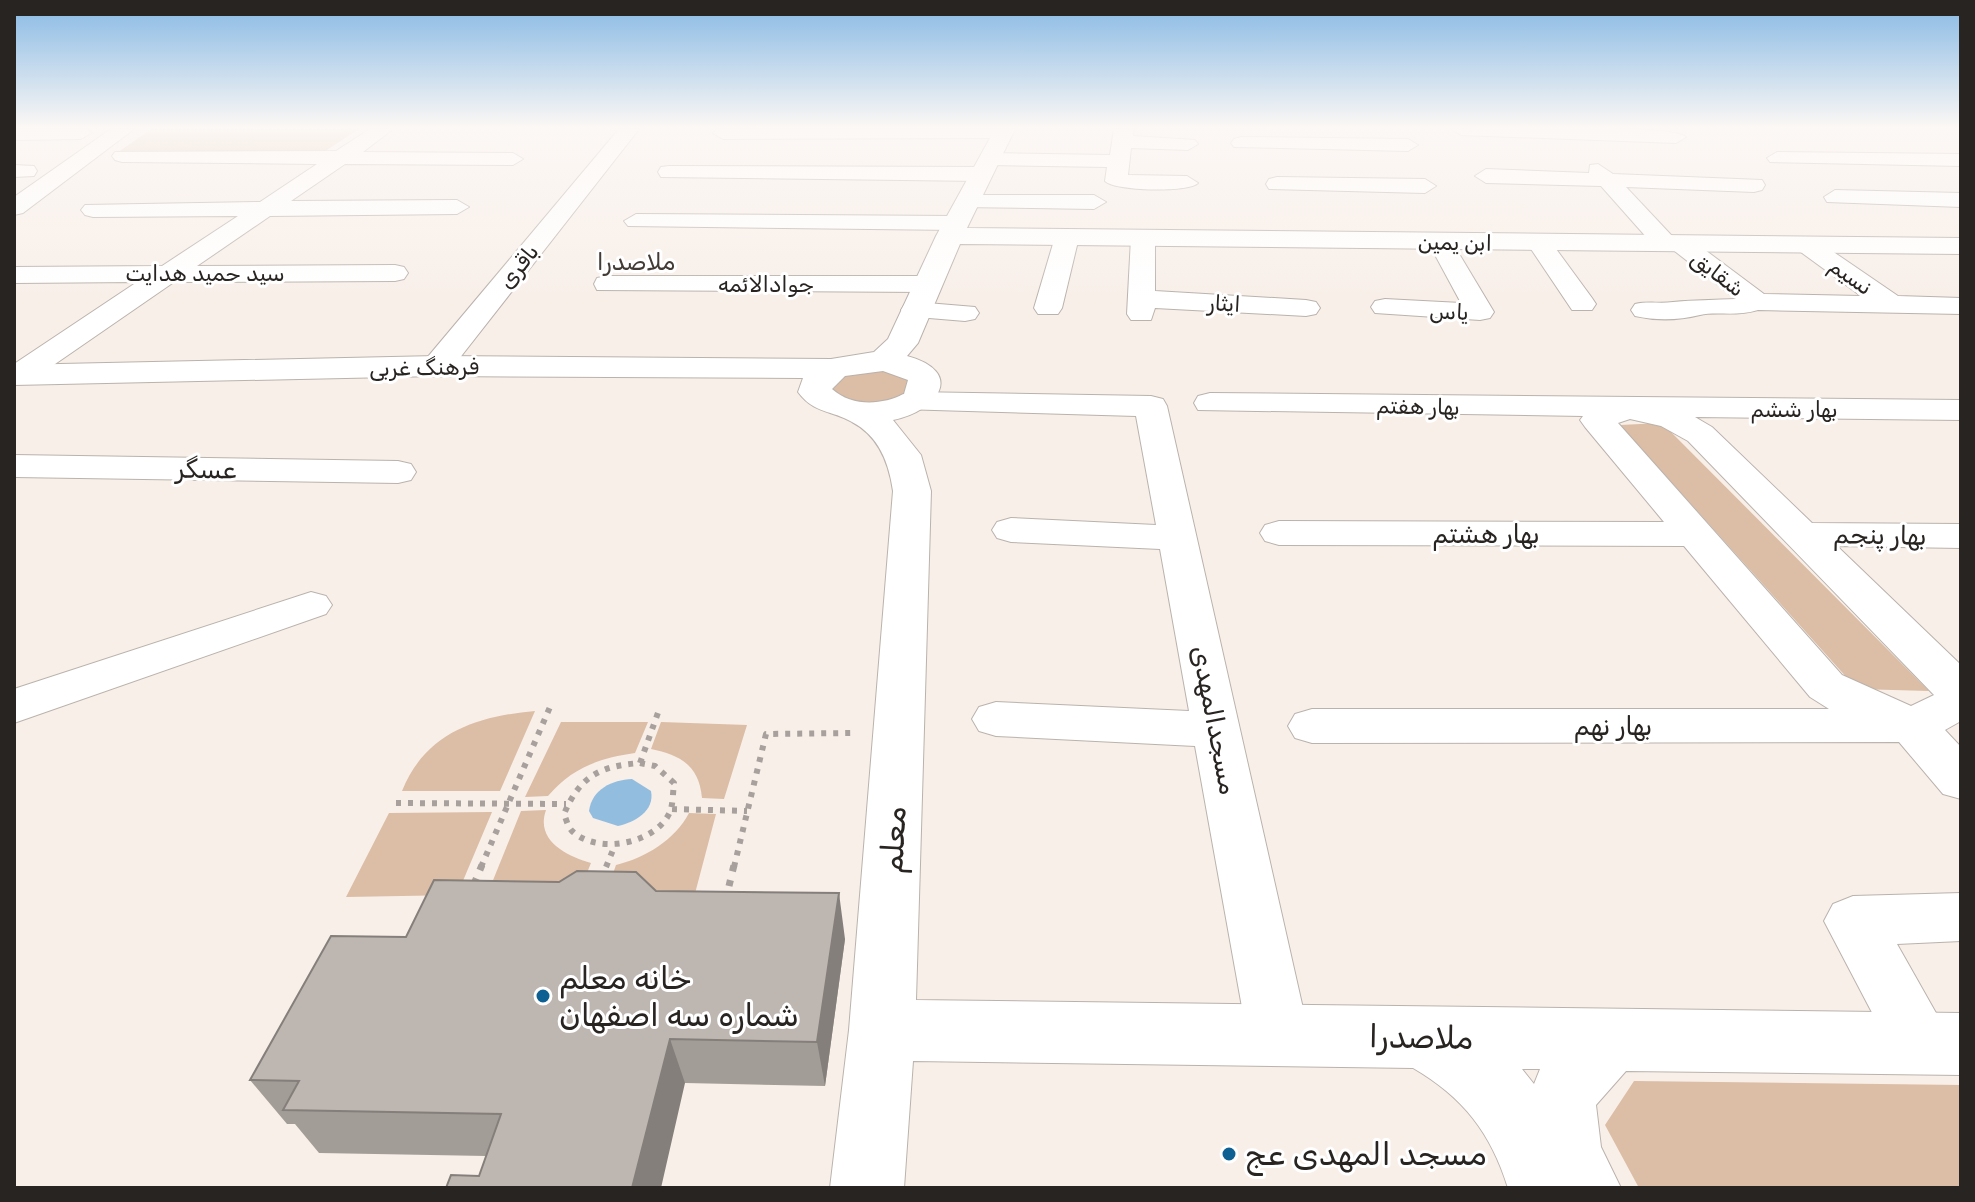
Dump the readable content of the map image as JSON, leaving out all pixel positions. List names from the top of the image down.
{
  "streets": {
    "street": [
      "ابن یمین",
      "باقری",
      "سید حمید هدایت",
      "شقایق",
      "نسیم",
      "جوادالائمه",
      "ایثار",
      "یاس",
      "فرهنگ غربی",
      "بهار هفتم",
      "بهار ششم",
      "عسگر",
      "بهار هشتم",
      "بهار پنجم",
      "مسجدالمهدی",
      "بهار نهم",
      "معلم",
      "ملاصدرا"
    ]
  },
  "crossings": [
    ["ابن یمین", "شقایق"],
    ["ابن یمین", "نسیم"],
    ["ابن یمین", "ایثار"],
    ["ابن یمین", "یاس"],
    ["باقری", "فرهنگ غربی"],
    ["شقایق", "نسیم"],
    ["بهار هفتم", "بهار ششم"],
    ["مسجدالمهدی", "ملاصدرا"],
    ["معلم", "ملاصدرا"]
  ],
  "districts": ["ملاصدرا"],
  "places": ["خانه معلم شماره سه اصفهان", "مسجد المهدی عج"]
}
